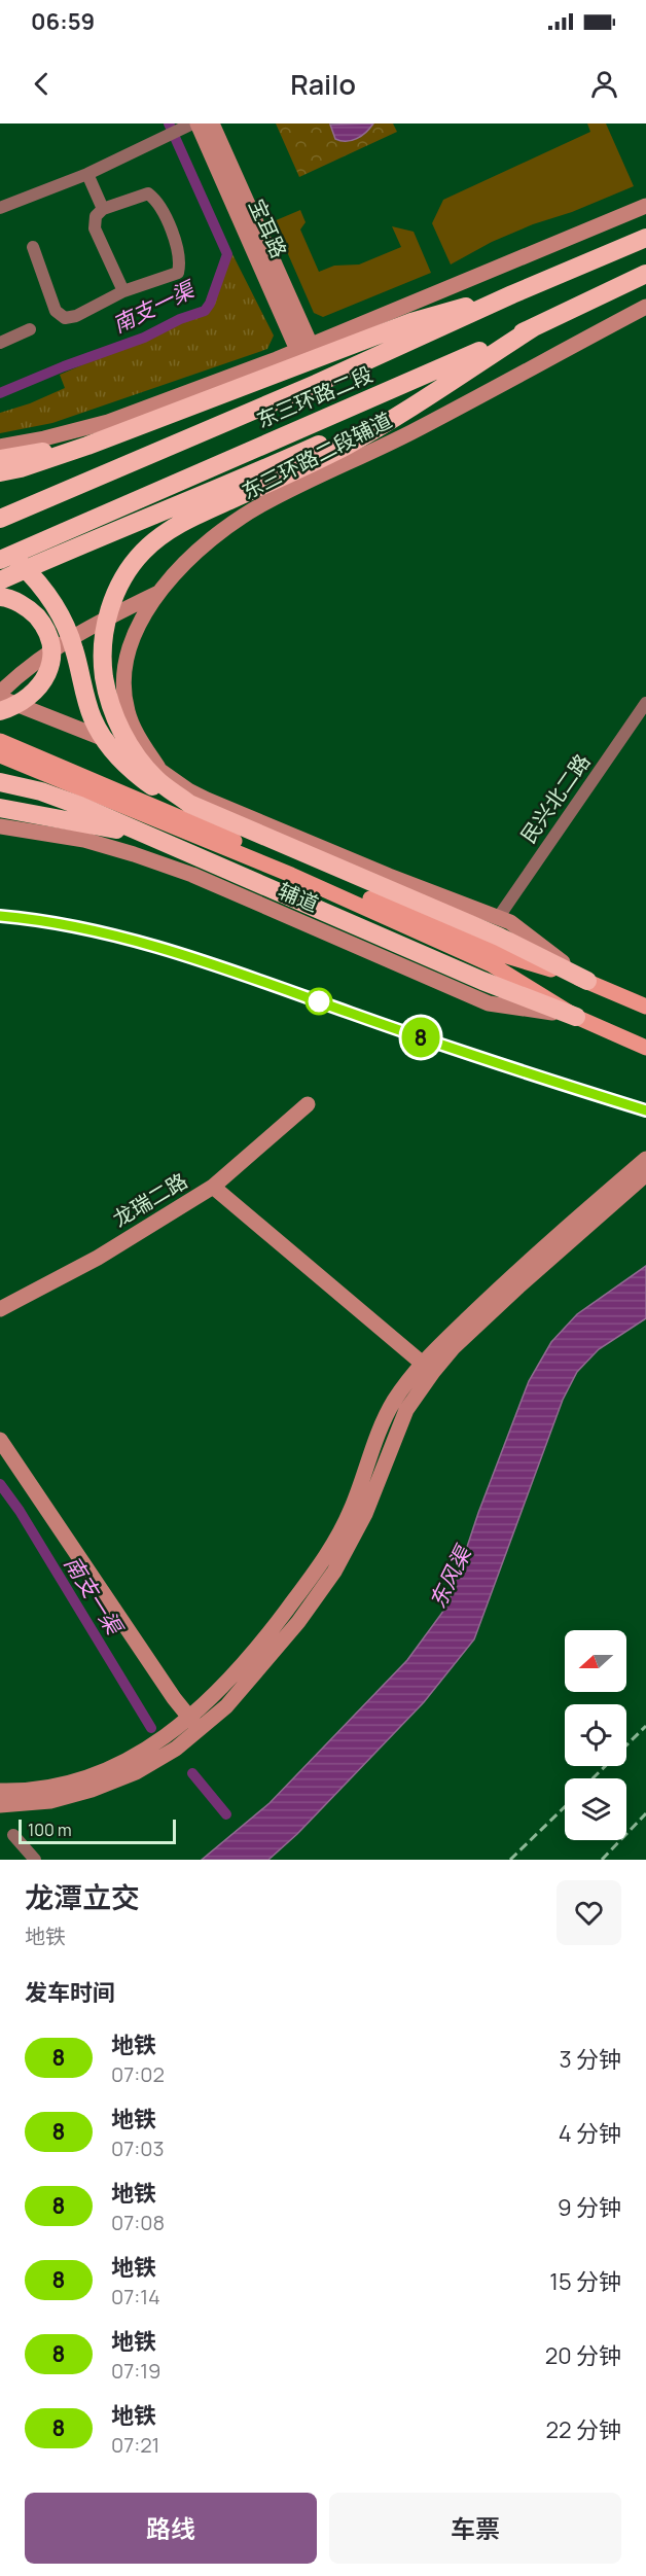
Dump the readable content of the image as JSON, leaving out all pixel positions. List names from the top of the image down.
{
  "streets": {
    "highway": ["东三环路二段"],
    "street": [
      "宝耳路",
      "东三环路二段辅道",
      "民兴北二路",
      "辅道",
      "龙瑞二路"
    ]
  },
  "water": ["南支一渠", "东风渠"],
  "lines": ["metro line 8"],
  "scale_bar": "100 m",
  "north": "left",
  "page": {
    "status": "06:59",
    "header": "Railo",
    "on_map": "8",
    "scale": "100 m",
    "heading": [
      ["龙潭立交", "地铁"],
      "发车时间"
    ],
    "list": [
      {
        "mark": "8",
        "name": "地铁",
        "note": "07:02",
        "value": "3 分钟"
      },
      {
        "mark": "8",
        "name": "地铁",
        "note": "07:03",
        "value": "4 分钟"
      },
      {
        "mark": "8",
        "name": "地铁",
        "note": "07:08",
        "value": "9 分钟"
      },
      {
        "mark": "8",
        "name": "地铁",
        "note": "07:14",
        "value": "15 分钟"
      },
      {
        "mark": "8",
        "name": "地铁",
        "note": "07:19",
        "value": "20 分钟"
      },
      {
        "mark": "8",
        "name": "地铁",
        "note": "07:21",
        "value": "22 分钟"
      }
    ],
    "buttons": ["路线", "车票"]
  }
}
